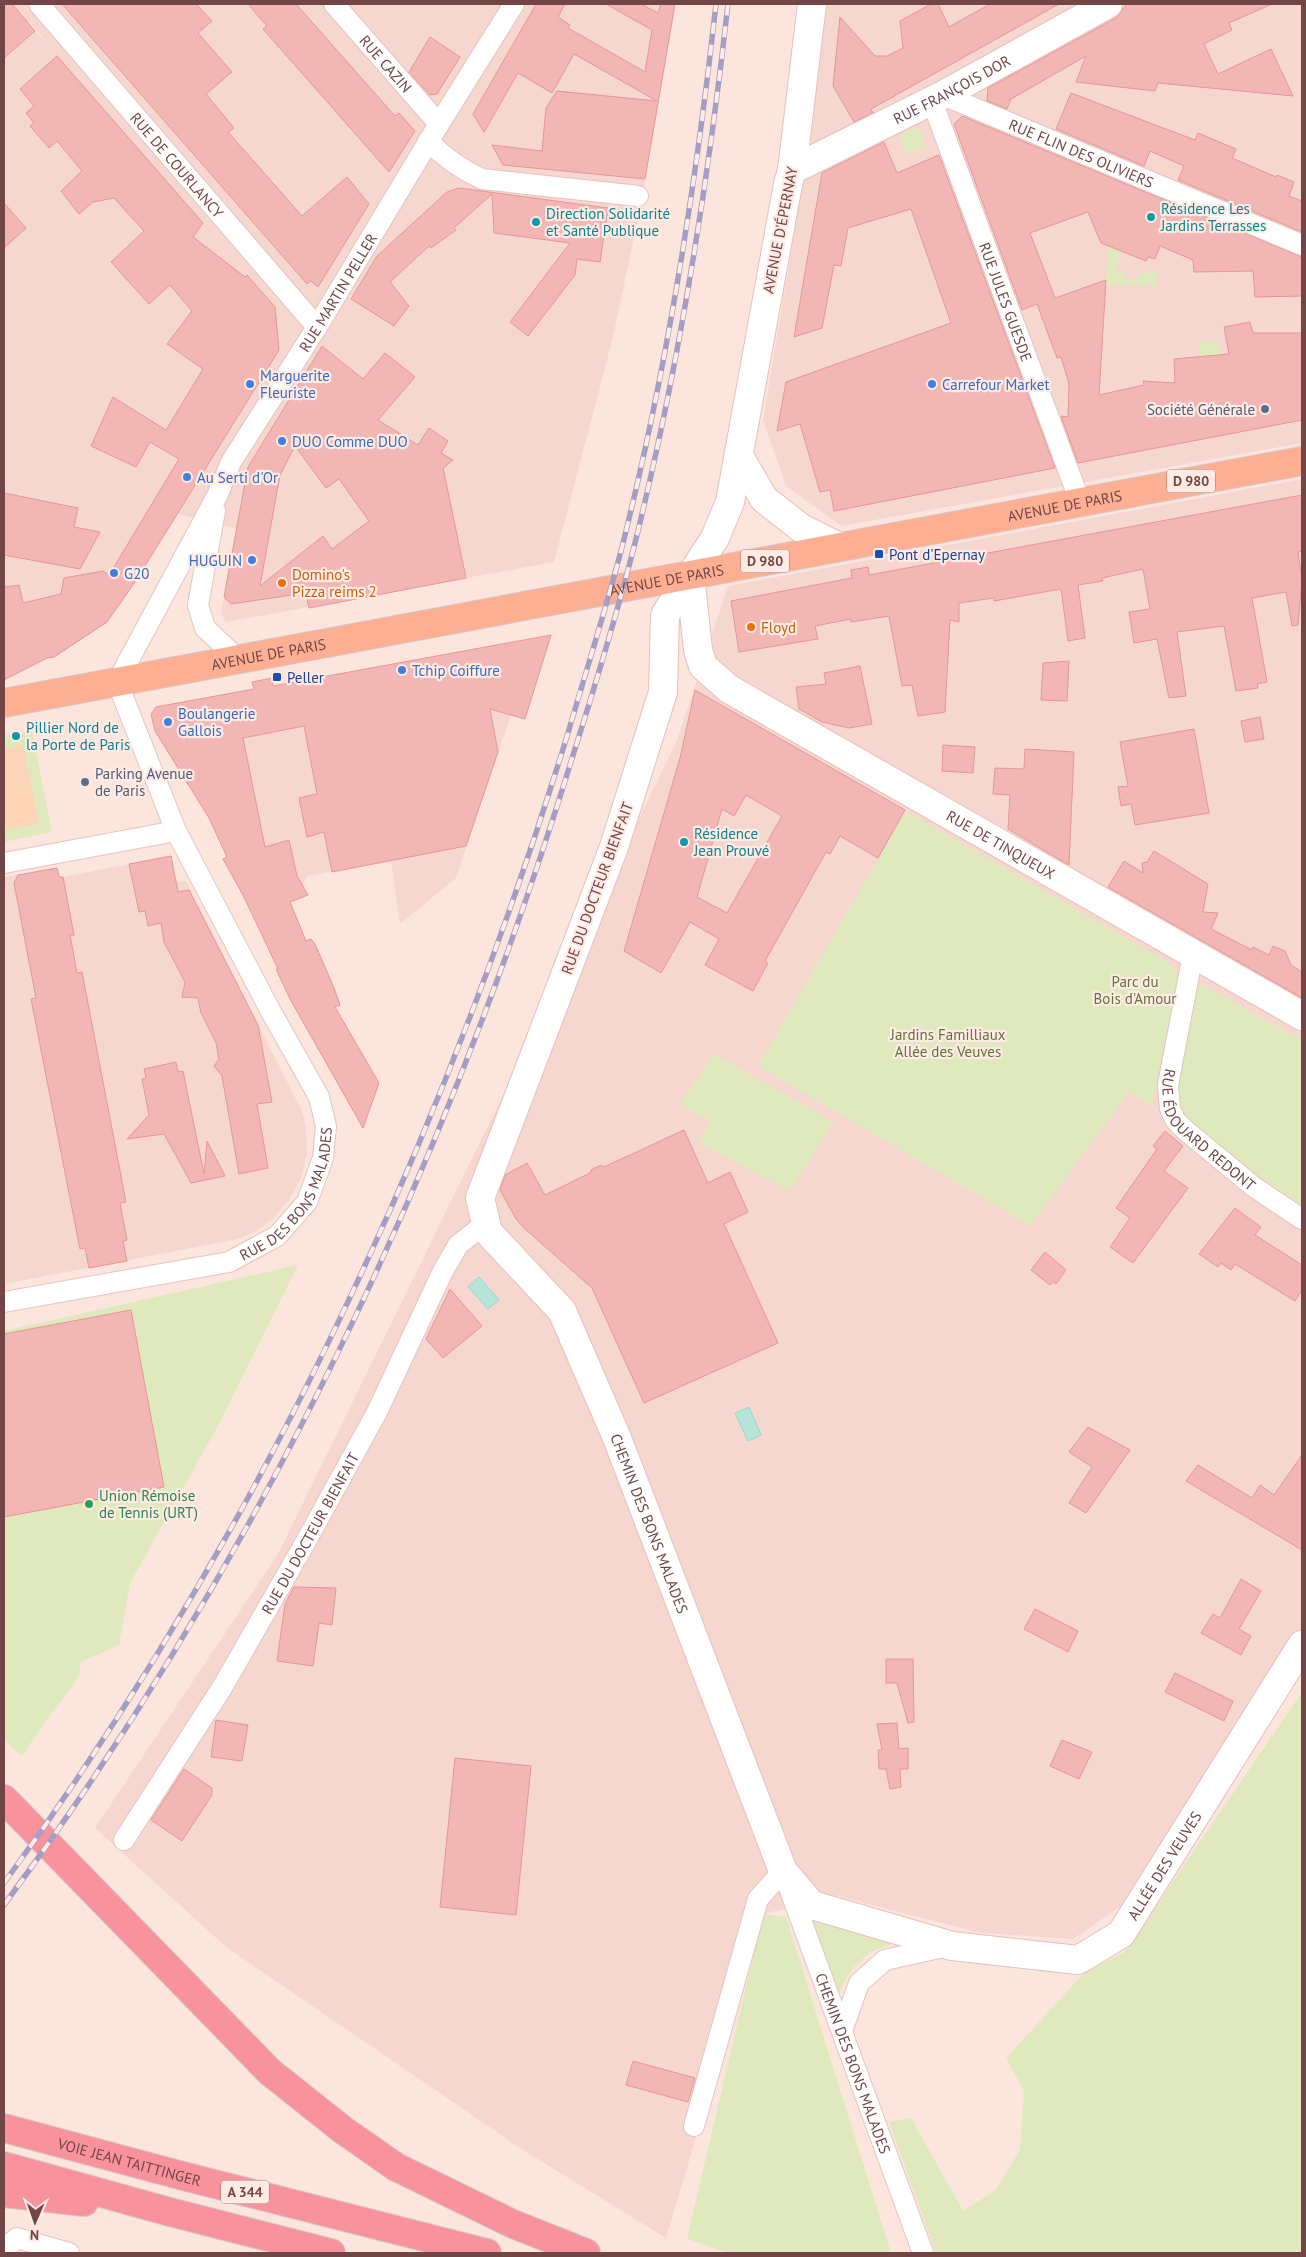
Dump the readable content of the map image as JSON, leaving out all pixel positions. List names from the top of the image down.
{
  "streets": {
    "highway": ["VOIE JEAN TAITTINGER", "A 344"],
    "main road": ["D 980", "AVENUE DE PARIS"],
    "street": [
      "RUE CAZIN",
      "RUE FRANÇOIS DOR",
      "RUE FLIN DES OLIVIERS",
      "RUE DE COURLANCY",
      "AVENUE D'ÉPERNAY",
      "RUE MARTIN PELLER",
      "RUE JULES GUESDE",
      "RUE DE TINQUEUX",
      "RUE DU DOCTEUR BIENFAIT",
      "RUE ÉDOUARD REDONT",
      "RUE DES BONS MALADES",
      "CHEMIN DES BONS MALADES",
      "ALLÉE DES VEUVES"
    ]
  },
  "crossings": [
    ["RUE CAZIN", "RUE MARTIN PELLER"],
    ["RUE FRANÇOIS DOR", "RUE FLIN DES OLIVIERS"],
    ["RUE FRANÇOIS DOR", "AVENUE D'ÉPERNAY"],
    ["RUE FRANÇOIS DOR", "RUE JULES GUESDE"],
    ["RUE FLIN DES OLIVIERS", "RUE JULES GUESDE"],
    ["RUE DE COURLANCY", "RUE MARTIN PELLER"],
    ["AVENUE D'ÉPERNAY", "AVENUE DE PARIS"],
    ["AVENUE D'ÉPERNAY", "RUE DU DOCTEUR BIENFAIT"],
    ["RUE MARTIN PELLER", "AVENUE DE PARIS"],
    ["RUE MARTIN PELLER", "RUE DES BONS MALADES"],
    ["RUE JULES GUESDE", "AVENUE DE PARIS"],
    ["AVENUE DE PARIS", "RUE DU DOCTEUR BIENFAIT"],
    ["AVENUE DE PARIS", "RUE DES BONS MALADES"],
    ["RUE DE TINQUEUX", "RUE ÉDOUARD REDONT"],
    ["RUE DU DOCTEUR BIENFAIT", "CHEMIN DES BONS MALADES"],
    ["CHEMIN DES BONS MALADES", "ALLÉE DES VEUVES"]
  ],
  "parks": ["Parc du Bois d'Amour", "Jardins Familliaux Allée des Veuves"],
  "places": {
    "other": [
      "Résidence Les Jardins Terrasses",
      "Direction Solidarité et Santé Publique",
      "Marguerite Fleuriste",
      "Carrefour Market",
      "Société Générale",
      "DUO Comme DUO",
      "Au Serti d'Or",
      "HUGUIN",
      "G20",
      "Domino's Pizza reims 2",
      "Floyd",
      "Tchip Coiffure",
      "Boulangerie Gallois",
      "Pillier Nord de la Porte de Paris",
      "Parking Avenue de Paris",
      "Résidence Jean Prouvé",
      "Union Rémoise de Tennis (URT)"
    ],
    "transit": ["Pont d'Epernay", "Peller"]
  },
  "north": "bottom"
}
